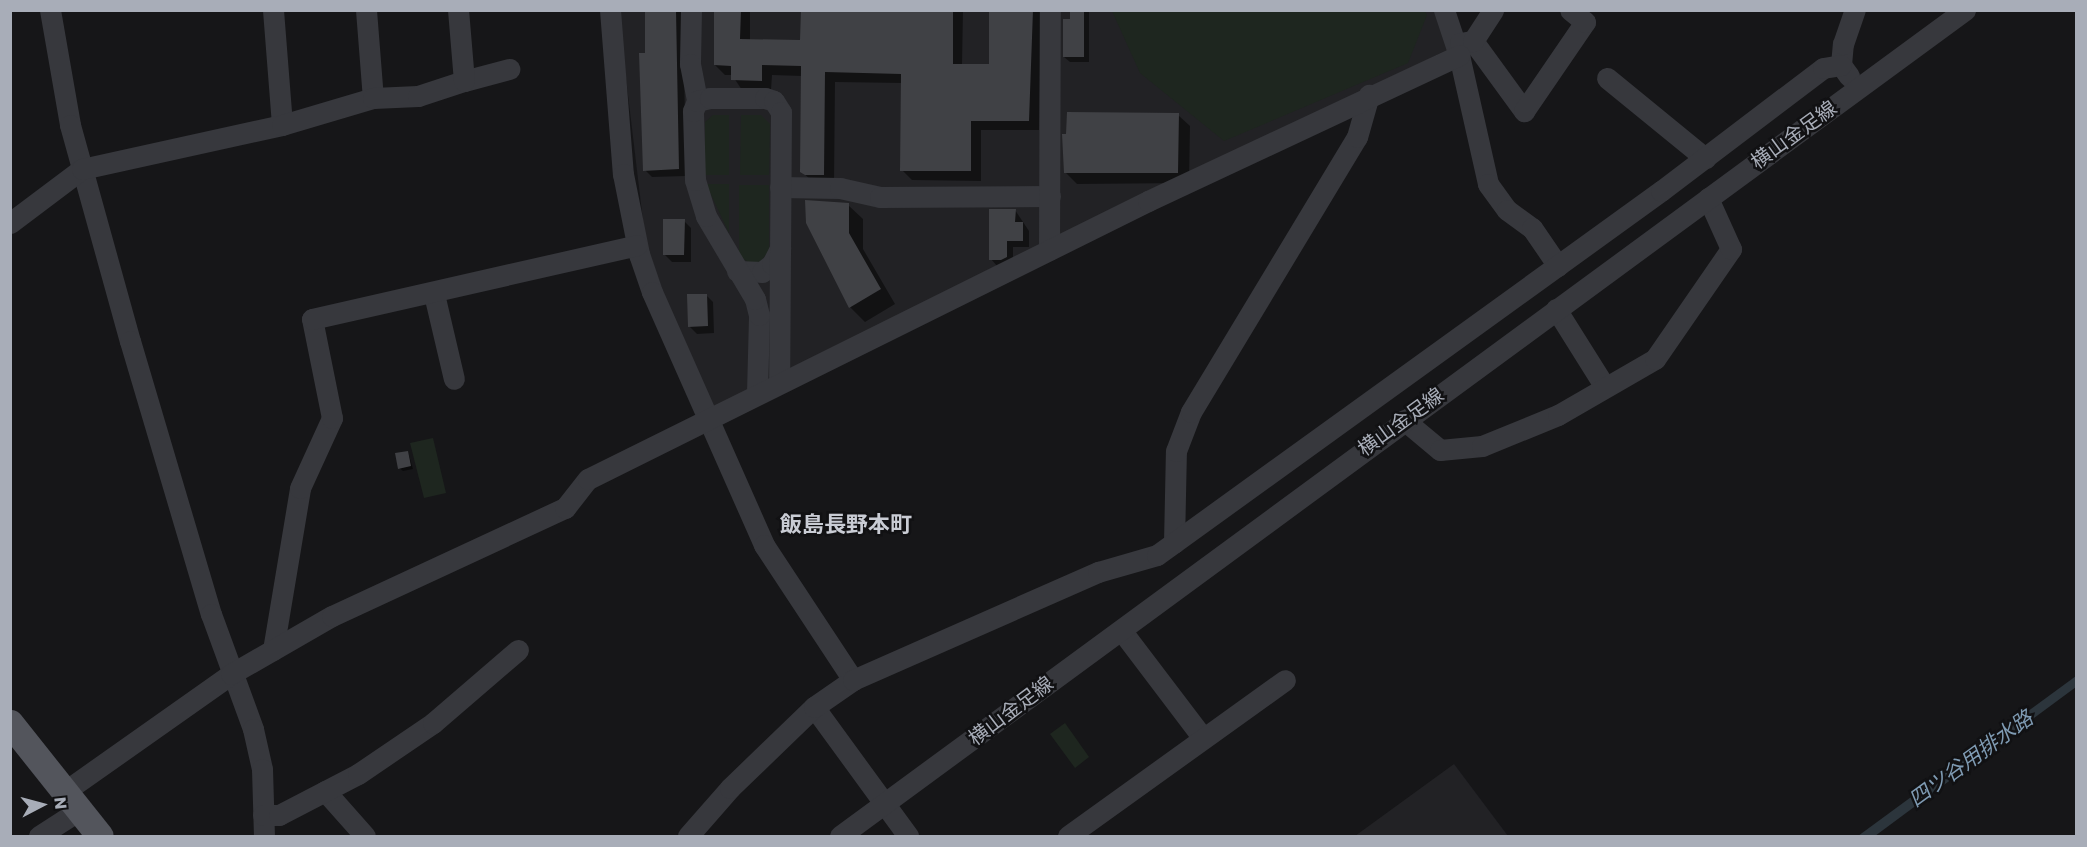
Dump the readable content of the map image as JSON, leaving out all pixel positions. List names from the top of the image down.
{
  "streets": {
    "street": ["横山金足線"]
  },
  "districts": ["飯島長野本町"],
  "water": ["四ツ谷用排水路"],
  "north": "right"
}
